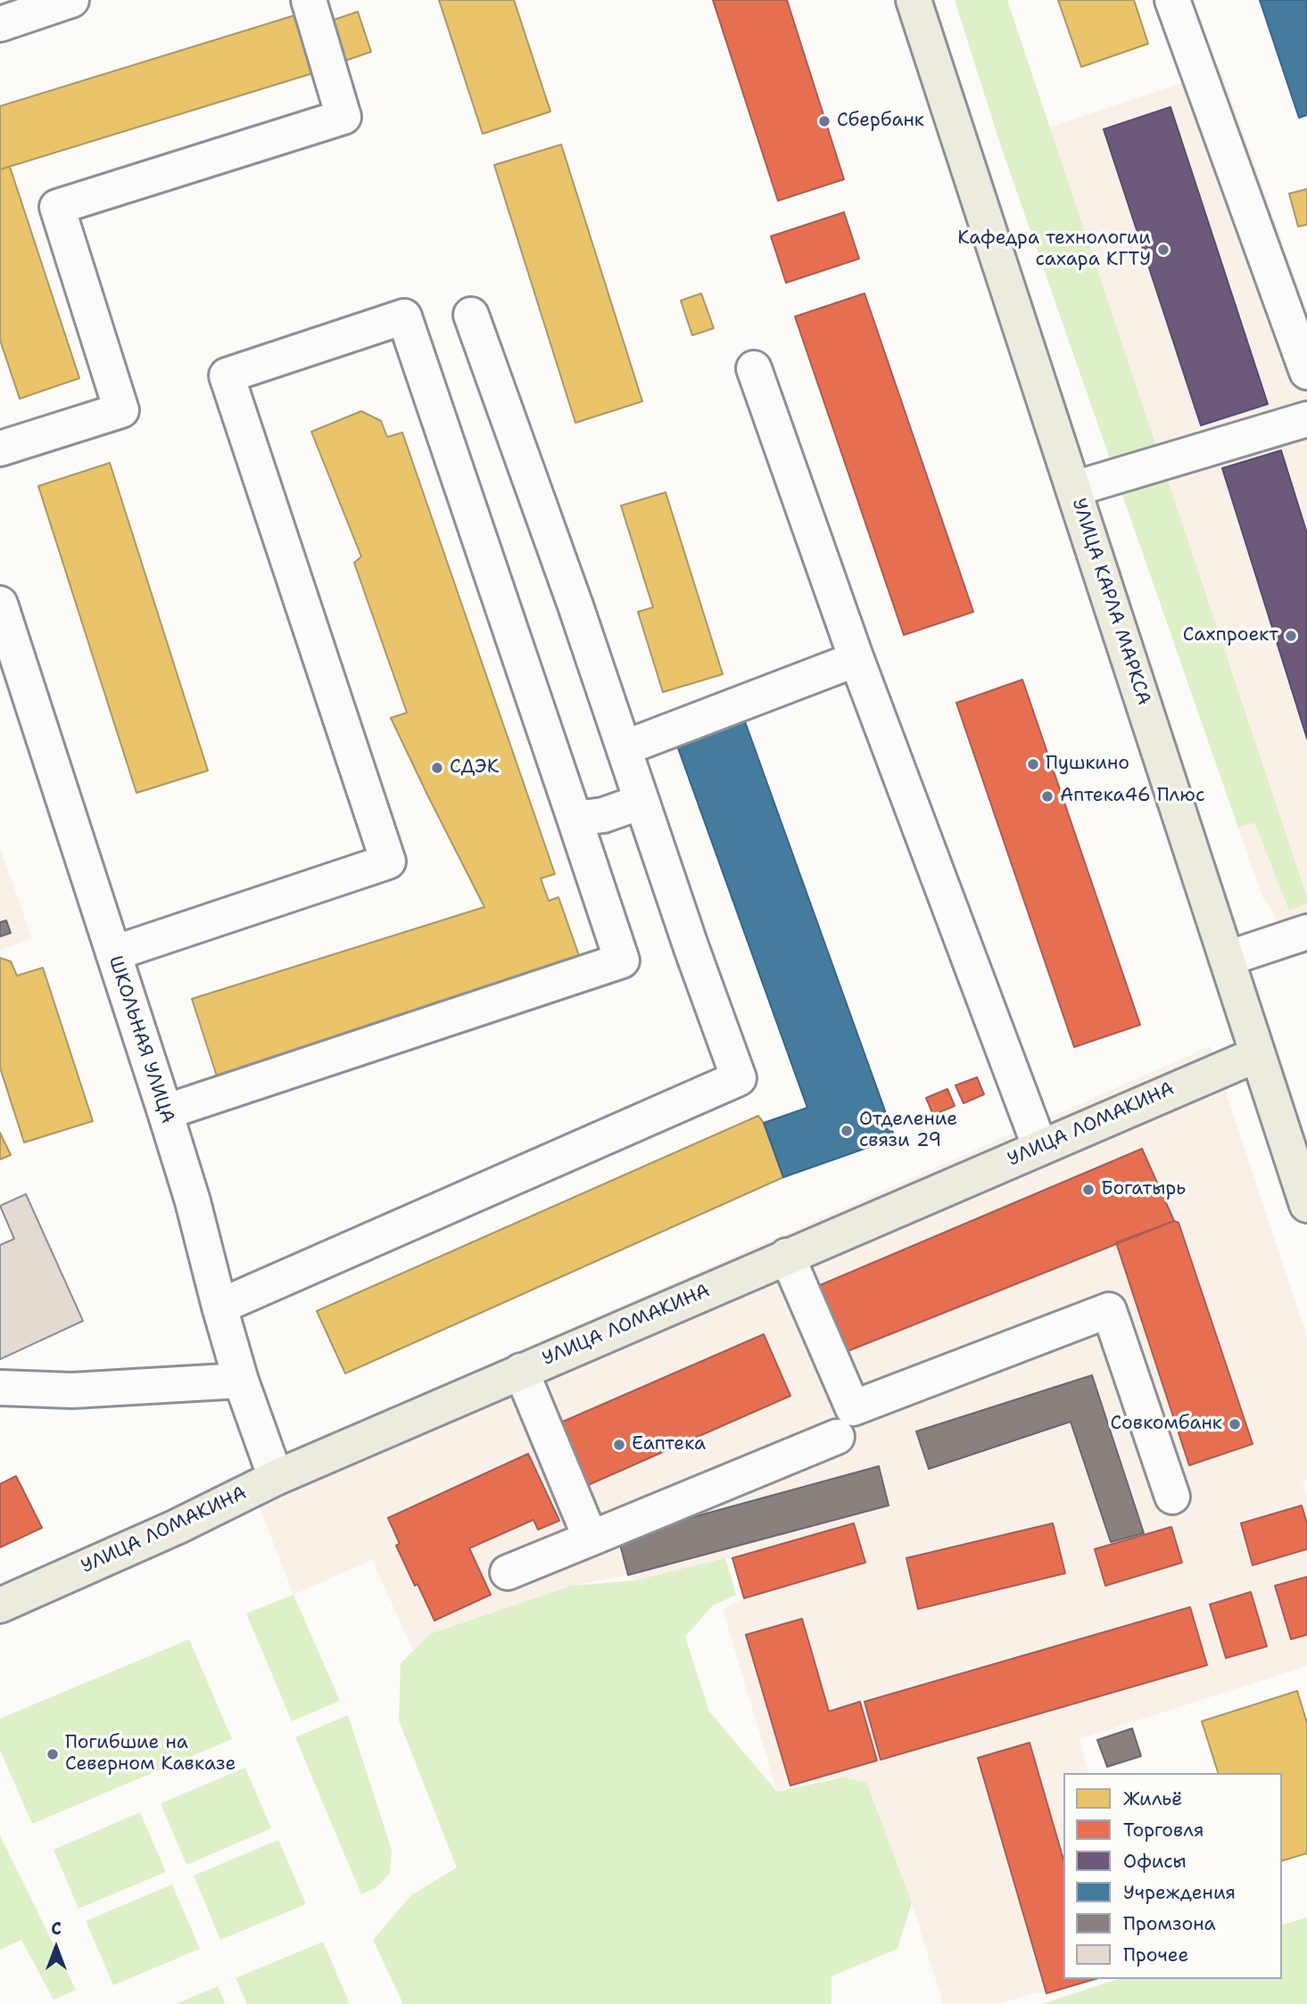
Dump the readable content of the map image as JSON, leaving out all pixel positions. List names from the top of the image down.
{
  "streets": {
    "main road": ["УЛИЦА КАРЛА МАРКСА", "УЛИЦА ЛОМАКИНА"],
    "street": ["ШКОЛЬНАЯ УЛИЦА"]
  },
  "crossings": [
    ["УЛИЦА КАРЛА МАРКСА", "УЛИЦА ЛОМАКИНА"],
    ["ШКОЛЬНАЯ УЛИЦА", "УЛИЦА ЛОМАКИНА"]
  ],
  "places": [
    "Сбербанк",
    "Кафедра технологии сахара КГТУ",
    "Сахпроект",
    "Пушкино",
    "СДЭК",
    "Аптека46 Плюс",
    "Отделение связи 29",
    "Богатырь",
    "Совкомбанк",
    "Еаптека",
    "Погибшие на Северном Кавказе"
  ],
  "legend": [
    "Жильё",
    "Торговля",
    "Офисы",
    "Учреждения",
    "Промзона",
    "Прочее"
  ],
  "north": "top"
}
